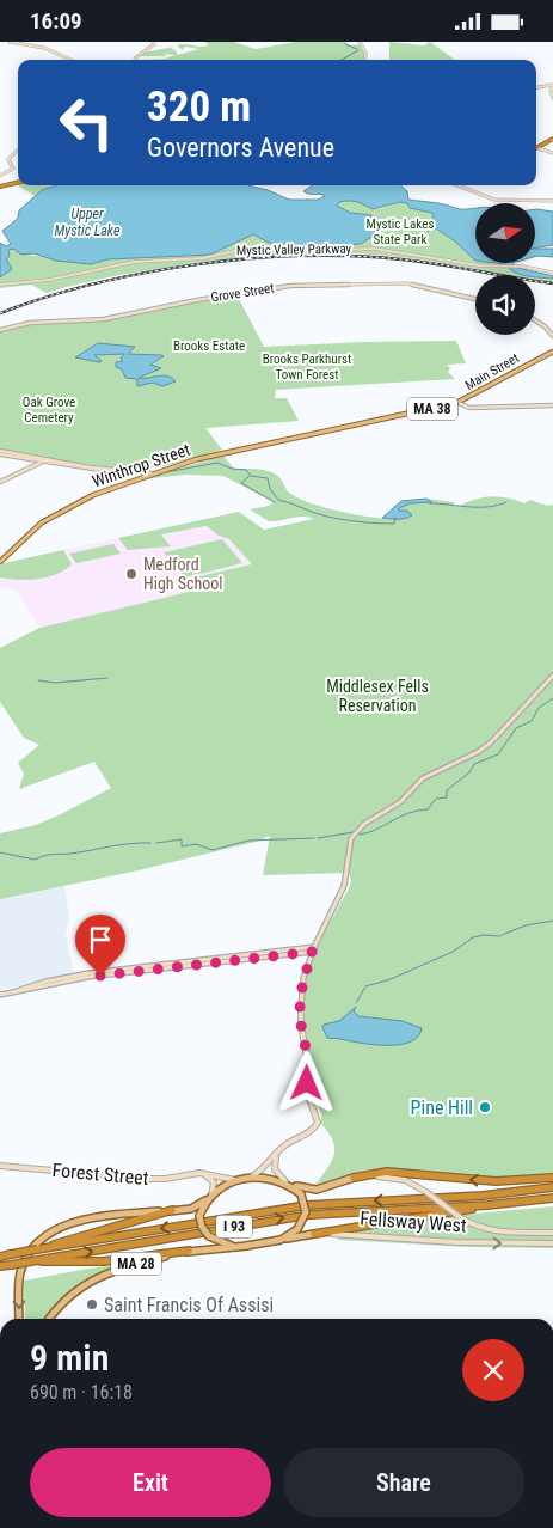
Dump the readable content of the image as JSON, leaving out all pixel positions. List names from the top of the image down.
{
  "streets": {
    "highway": ["I 93"],
    "main road": [
      "Mystic Valley Parkway",
      "Grove Street",
      "Main Street",
      "MA 38",
      "Winthrop Street",
      "Forest Street",
      "Fellsway West",
      "MA 28"
    ]
  },
  "crossings": [
    ["Main Street", "Winthrop Street"],
    ["Forest Street", "Fellsway West"],
    ["Forest Street", "MA 28"],
    ["Fellsway West", "MA 28"]
  ],
  "water": ["Upper Mystic Lake"],
  "parks": [
    "Mystic Lakes State Park",
    "Brooks Estate",
    "Brooks Parkhurst Town Forest",
    "Oak Grove Cemetery",
    "Middlesex Fells Reservation"
  ],
  "places": ["Medford High School", "Pine Hill", "Saint Francis Of Assisi"],
  "north": "right",
  "page": {
    "status": "16:09",
    "turn": ["320 m", "Governors Avenue"],
    "heading": ["9 min", "690 m · 16:18"],
    "buttons": ["Exit", "Share"]
  }
}
